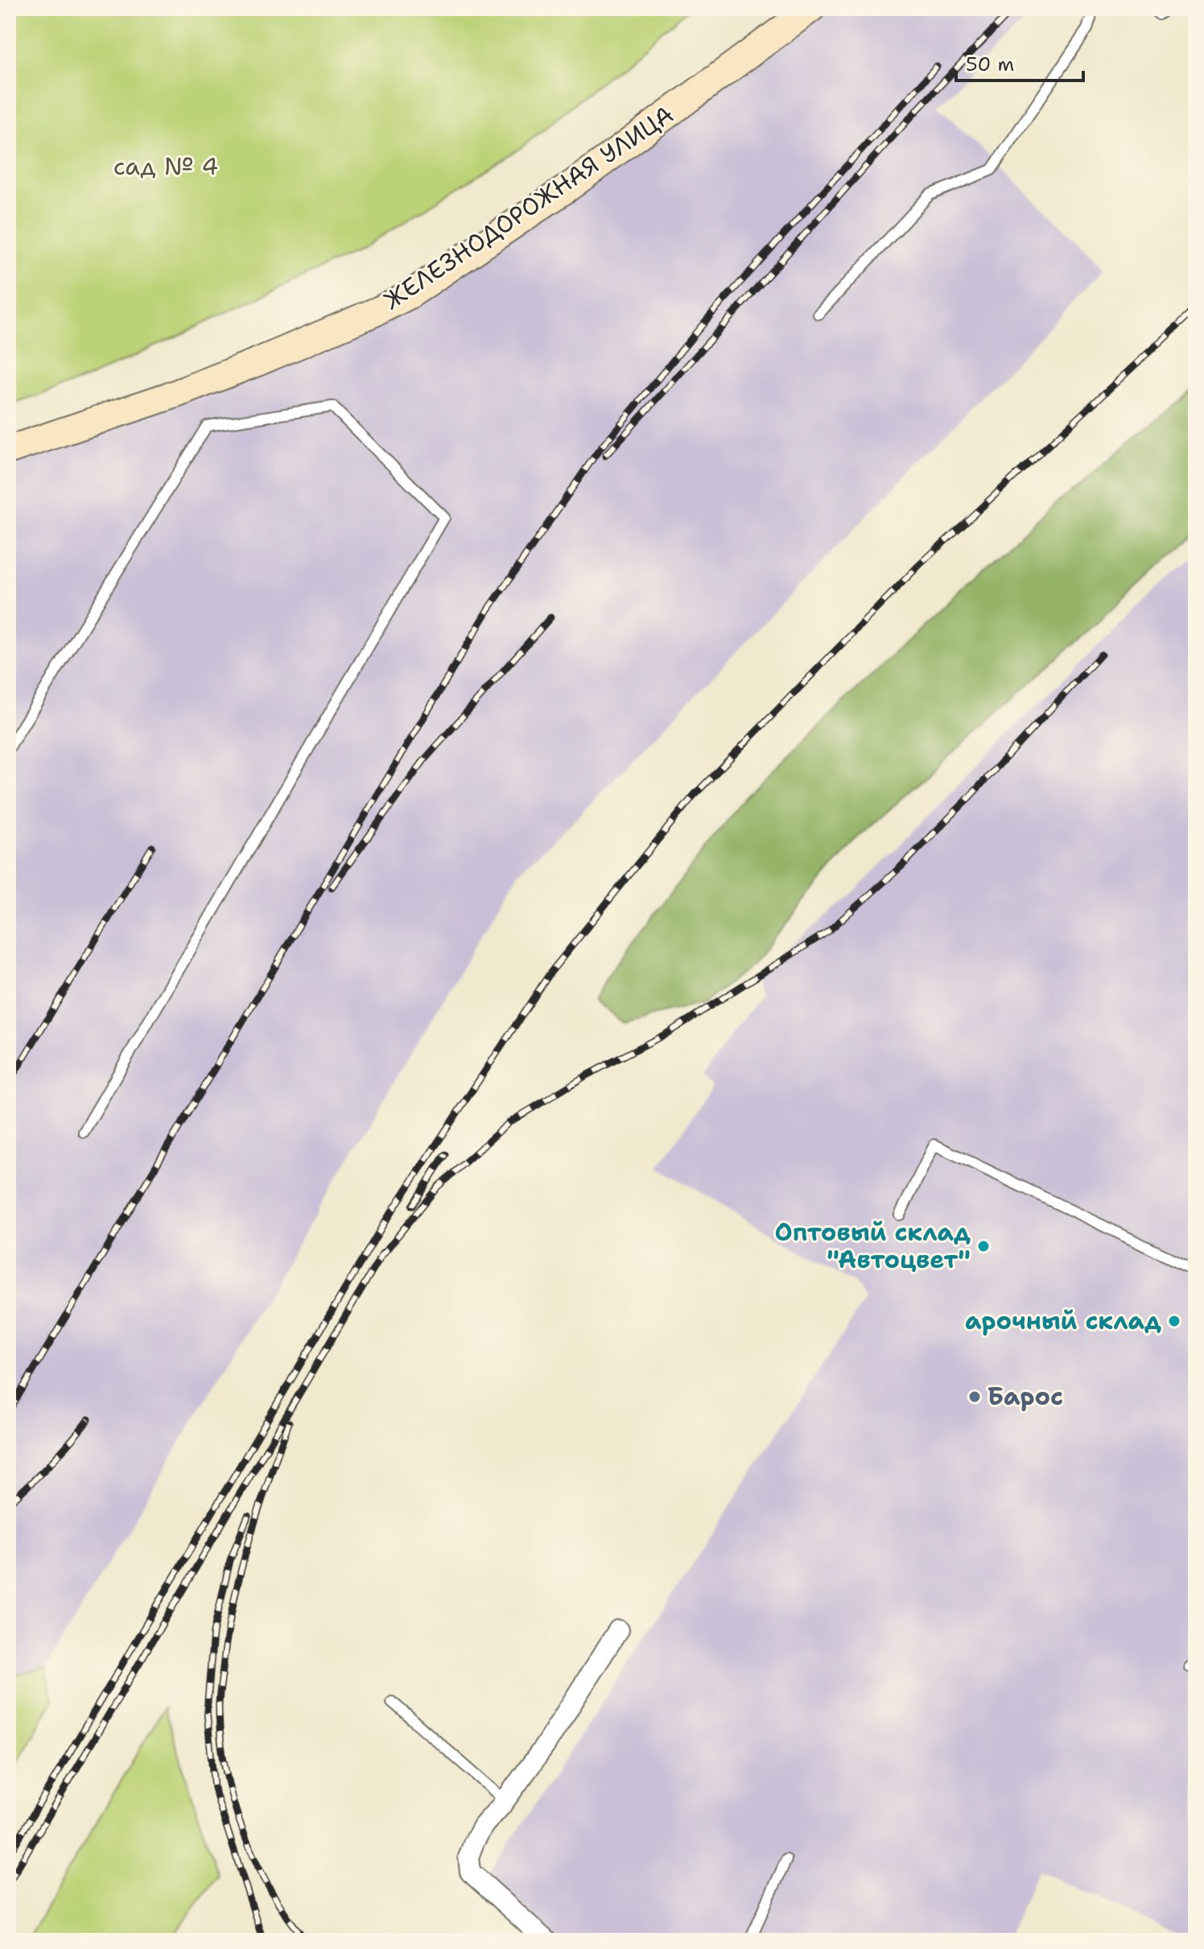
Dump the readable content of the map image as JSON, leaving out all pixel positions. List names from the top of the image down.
{
  "streets": {
    "street": ["ЖЕЛЕЗНОДОРОЖНАЯ УЛИЦА"]
  },
  "parks": ["сад № 4"],
  "places": ["Оптовый склад \"Автоцвет\"", "арочный склад", "Барос"],
  "scale_bar": "50 m"
}
